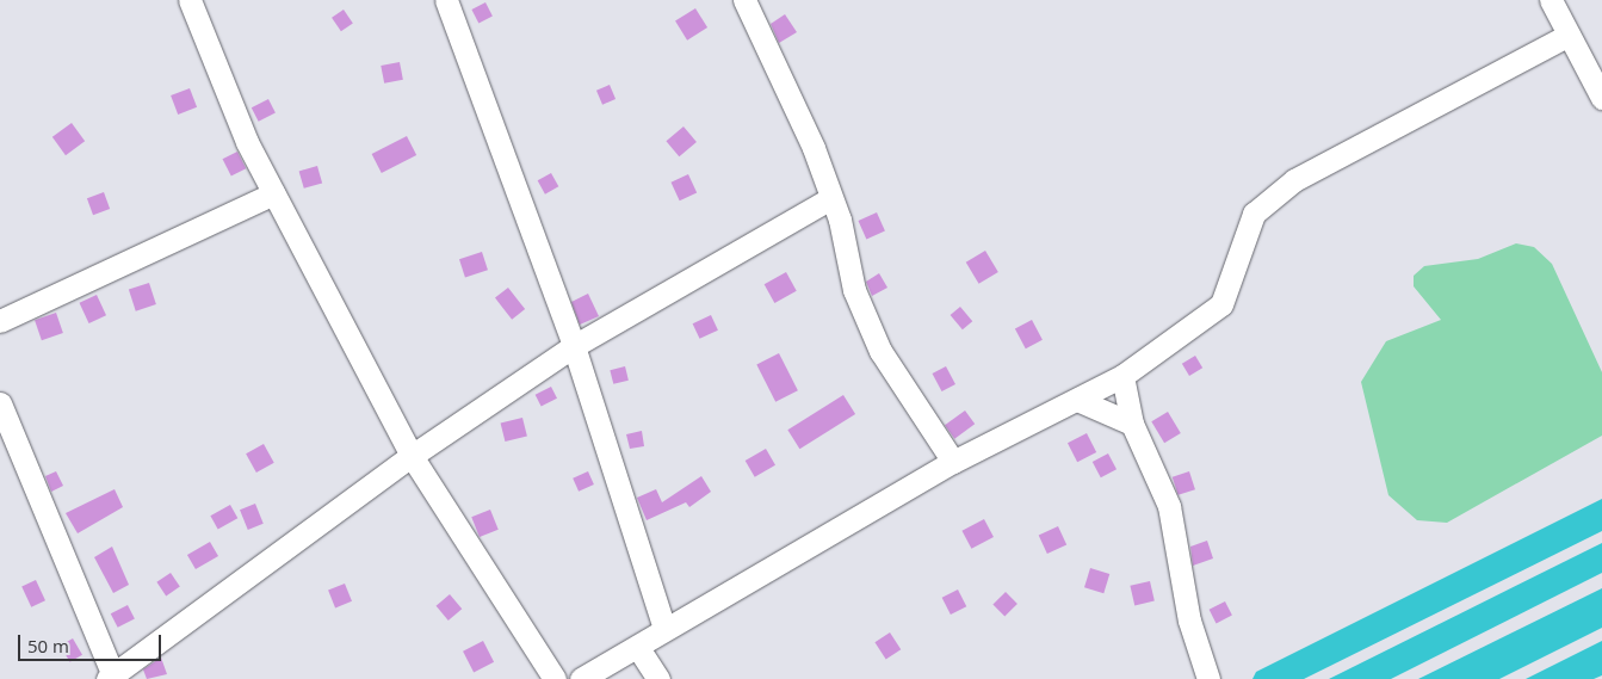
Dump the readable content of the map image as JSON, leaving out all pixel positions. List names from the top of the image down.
{
  "scale_bar": "50 m"
}
